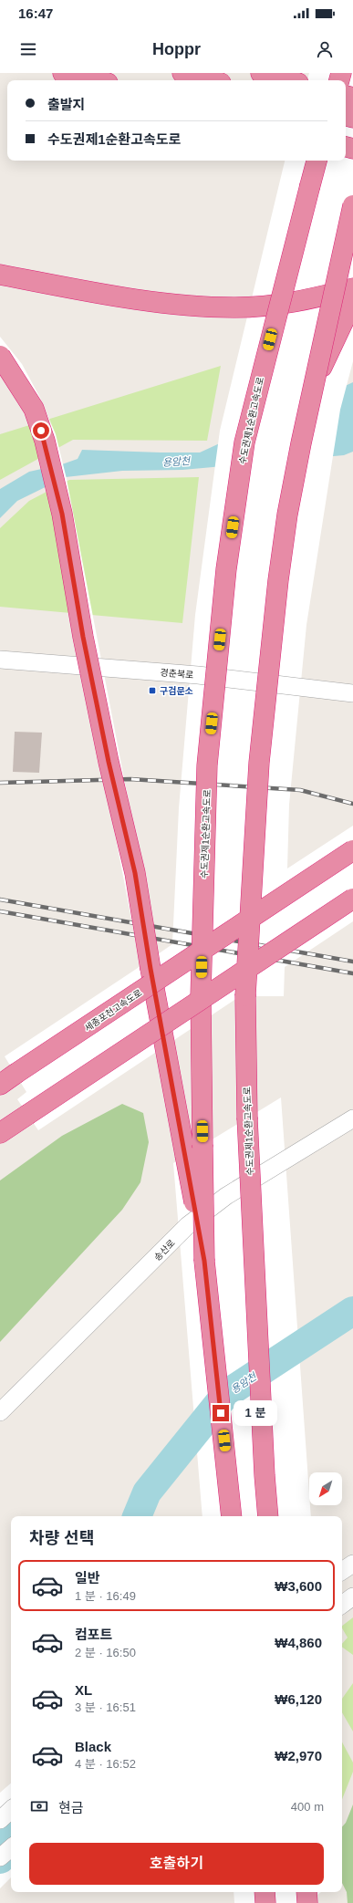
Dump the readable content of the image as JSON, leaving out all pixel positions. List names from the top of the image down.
{
  "streets": {
    "highway": ["수도권제1순환고속도로", "세종포천고속도로"],
    "street": ["경춘북로", "송산로"]
  },
  "water": ["용암천"],
  "places": {
    "transit": ["구검문소"]
  },
  "north": "bottom left",
  "page": {
    "status": "16:47",
    "header": "Hoppr",
    "banner": ["출발지", "수도권제1순환고속도로"],
    "bubble": "1 분",
    "heading": "차량 선택",
    "list": [
      {
        "name": "일반",
        "note": "1 분 · 16:49",
        "value": "₩3,600"
      },
      {
        "name": "컴포트",
        "note": "2 분 · 16:50",
        "value": "₩4,860"
      },
      {
        "name": "XL",
        "note": "3 분 · 16:51",
        "value": "₩6,120"
      },
      {
        "name": "Black",
        "note": "4 분 · 16:52",
        "value": "₩2,970"
      }
    ],
    "pay": ["현금", "400 m"],
    "buttons": "호출하기"
  }
}
